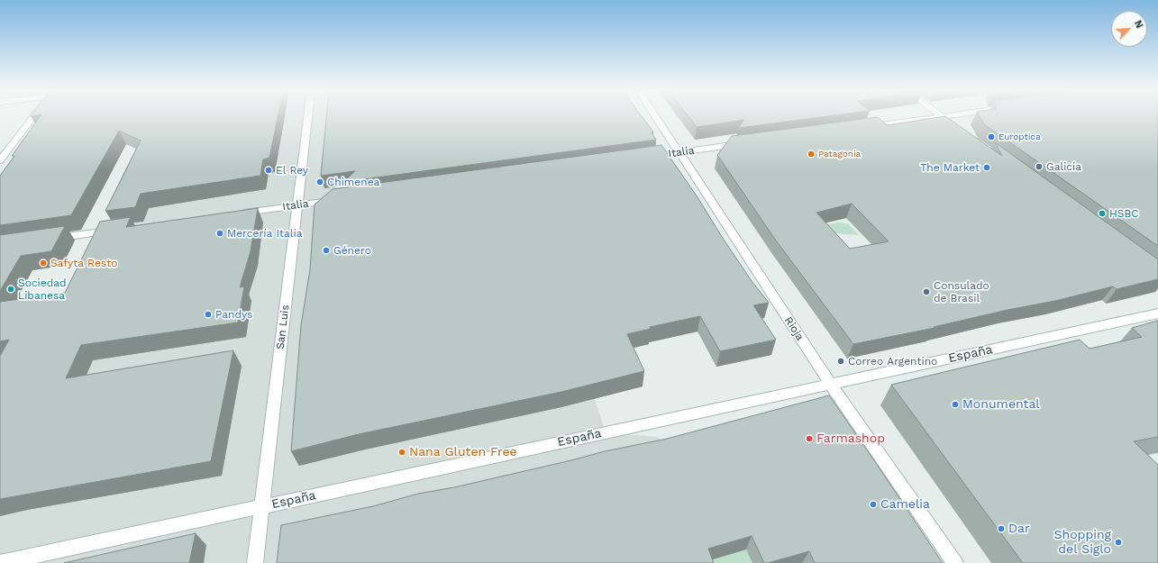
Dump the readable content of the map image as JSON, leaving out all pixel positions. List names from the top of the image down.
{
  "streets": {
    "street": [
      "Italia",
      "San Luis",
      "Rioja",
      "España"
    ]
  },
  "crossings": [
    ["Italia", "San Luis"],
    ["Italia", "Rioja"],
    ["San Luis", "España"],
    ["Rioja", "España"]
  ],
  "places": [
    "Europtica",
    "Patagonia",
    "Galicia",
    "The Market",
    "El Rey",
    "Chimenea",
    "HSBC",
    "Mercería Italia",
    "Género",
    "Safyta Resto",
    "Sociedad Libanesa",
    "Consulado de Brasil",
    "Pandys",
    "Correo Argentino",
    "Monumental",
    "Farmashop",
    "Nana Gluten Free",
    "Camelia",
    "Dar",
    "Shopping del Siglo"
  ],
  "north": "top right"
}
